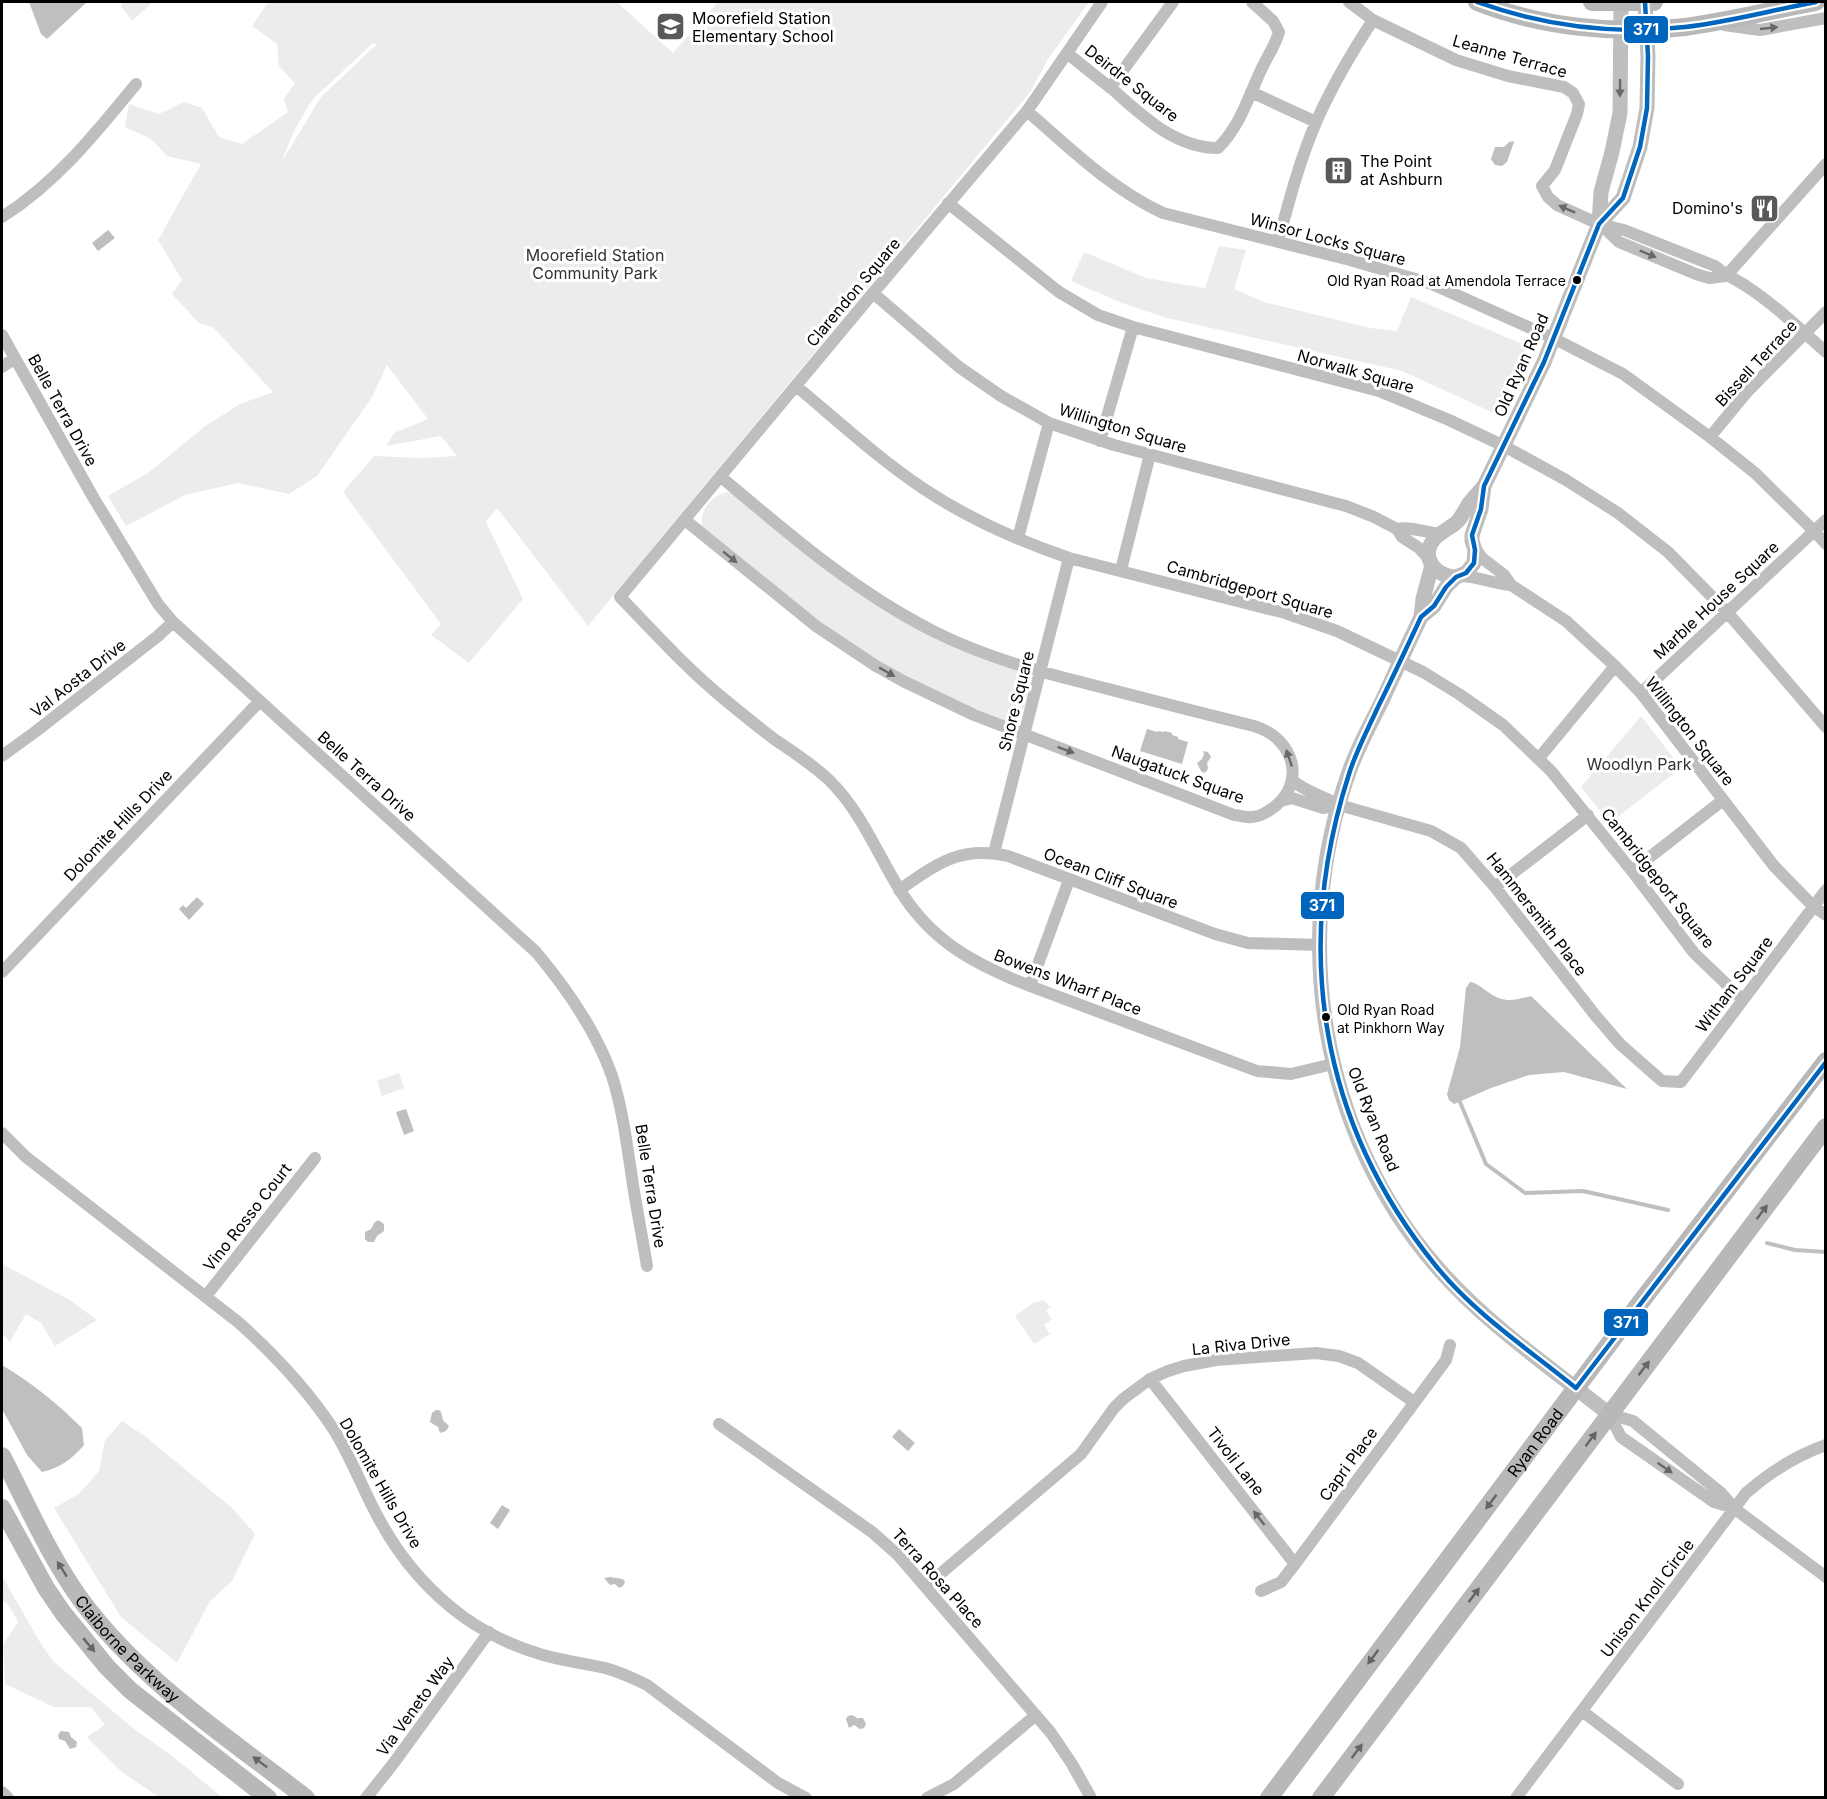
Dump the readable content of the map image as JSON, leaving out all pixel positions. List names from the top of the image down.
{
  "streets": {
    "main road": ["Ryan Road", "Claiborne Parkway"],
    "street": [
      "Leanne Terrace",
      "Deirdre Square",
      "Winsor Locks Square",
      "Clarendon Square",
      "Bissell Terrace",
      "Old Ryan Road",
      "Norwalk Square",
      "Belle Terra Drive",
      "Willington Square",
      "Cambridgeport Square",
      "Marble House Square",
      "Val Aosta Drive",
      "Shore Square",
      "Naugatuck Square",
      "Dolomite Hills Drive",
      "Ocean Cliff Square",
      "Hammersmith Place",
      "Bowens Wharf Place",
      "Witham Square",
      "Vino Rosso Court",
      "La Riva Drive",
      "Tivoli Lane",
      "Capri Place",
      "Terra Rosa Place",
      "Unison Knoll Circle",
      "Via Veneto Way"
    ]
  },
  "crossings": [
    ["Leanne Terrace", "Old Ryan Road"],
    ["Deirdre Square", "Clarendon Square"],
    ["Winsor Locks Square", "Clarendon Square"],
    ["Winsor Locks Square", "Bissell Terrace"],
    ["Winsor Locks Square", "Old Ryan Road"],
    ["Winsor Locks Square", "Marble House Square"],
    ["Clarendon Square", "Norwalk Square"],
    ["Clarendon Square", "Willington Square"],
    ["Clarendon Square", "Cambridgeport Square"],
    ["Clarendon Square", "Naugatuck Square"],
    ["Clarendon Square", "Bowens Wharf Place"],
    ["Old Ryan Road", "Norwalk Square"],
    ["Old Ryan Road", "Willington Square"],
    ["Old Ryan Road", "Cambridgeport Square"],
    ["Old Ryan Road", "Ocean Cliff Square"],
    ["Old Ryan Road", "Hammersmith Place"],
    ["Old Ryan Road", "Bowens Wharf Place"],
    ["Old Ryan Road", "Ryan Road"],
    ["Norwalk Square", "Marble House Square"],
    ["Belle Terra Drive", "Val Aosta Drive"],
    ["Belle Terra Drive", "Dolomite Hills Drive"],
    ["Willington Square", "Marble House Square"],
    ["Willington Square", "Witham Square"],
    ["Cambridgeport Square", "Shore Square"],
    ["Cambridgeport Square", "Witham Square"],
    ["Shore Square", "Naugatuck Square"],
    ["Shore Square", "Ocean Cliff Square"],
    ["Naugatuck Square", "Hammersmith Place"],
    ["Dolomite Hills Drive", "Vino Rosso Court"],
    ["Dolomite Hills Drive", "Via Veneto Way"],
    ["Ocean Cliff Square", "Bowens Wharf Place"],
    ["Hammersmith Place", "Witham Square"],
    ["La Riva Drive", "Tivoli Lane"],
    ["La Riva Drive", "Capri Place"],
    ["La Riva Drive", "Terra Rosa Place"],
    ["Tivoli Lane", "Capri Place"]
  ],
  "one_way": ["Tivoli Lane"],
  "parks": ["Moorefield Station Community Park", "Woodlyn Park"],
  "places": {
    "school or university": ["Moorefield Station Elementary School"],
    "building": ["The Point at Ashburn"],
    "restaurant": ["Domino's"],
    "other": ["Old Ryan Road at Amendola Terrace", "Old Ryan Road at Pinkhorn Way"]
  },
  "lines": ["transit line 371"]
}
